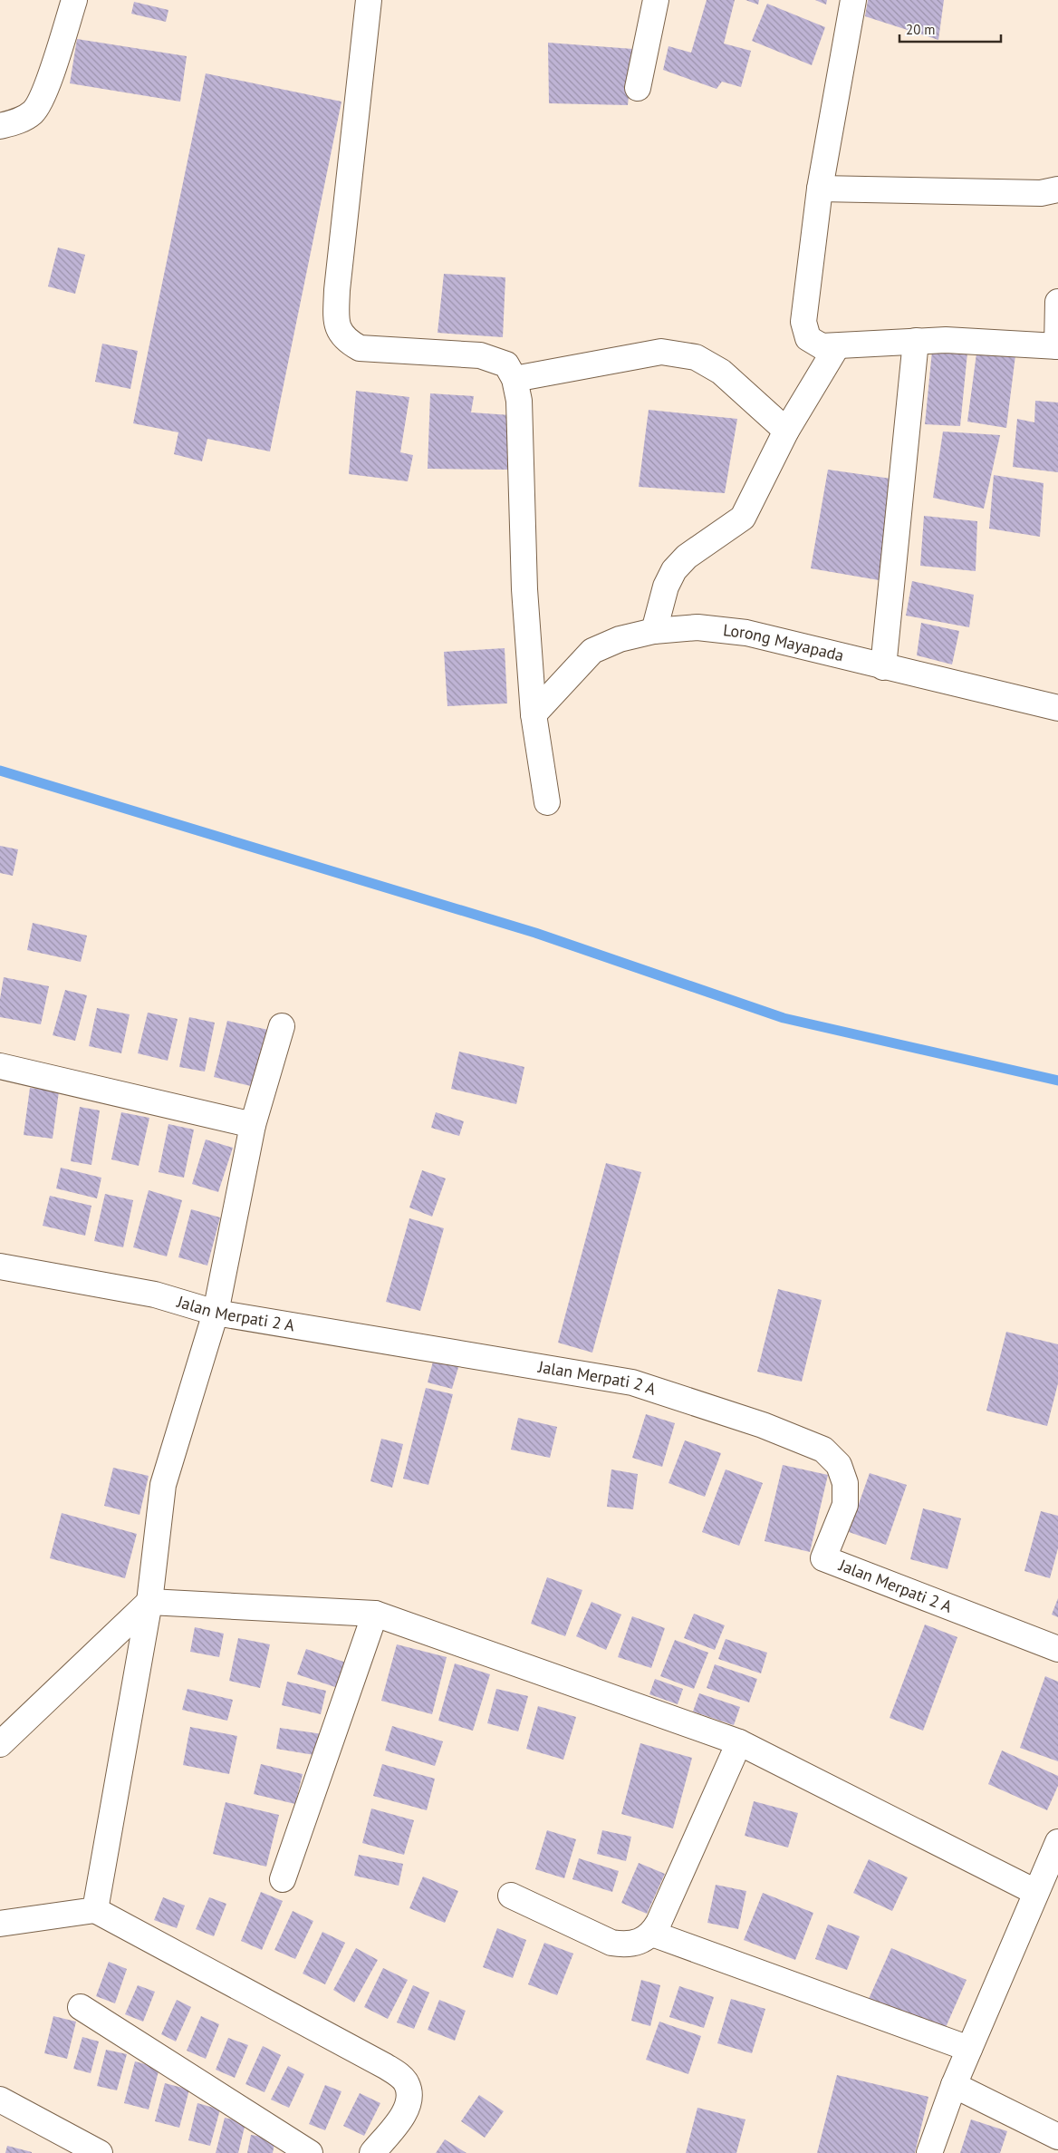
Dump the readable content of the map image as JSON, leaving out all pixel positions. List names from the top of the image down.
{
  "streets": {
    "street": ["Lorong Mayapada", "Jalan Merpati 2 A"]
  },
  "scale_bar": "20 m"
}
